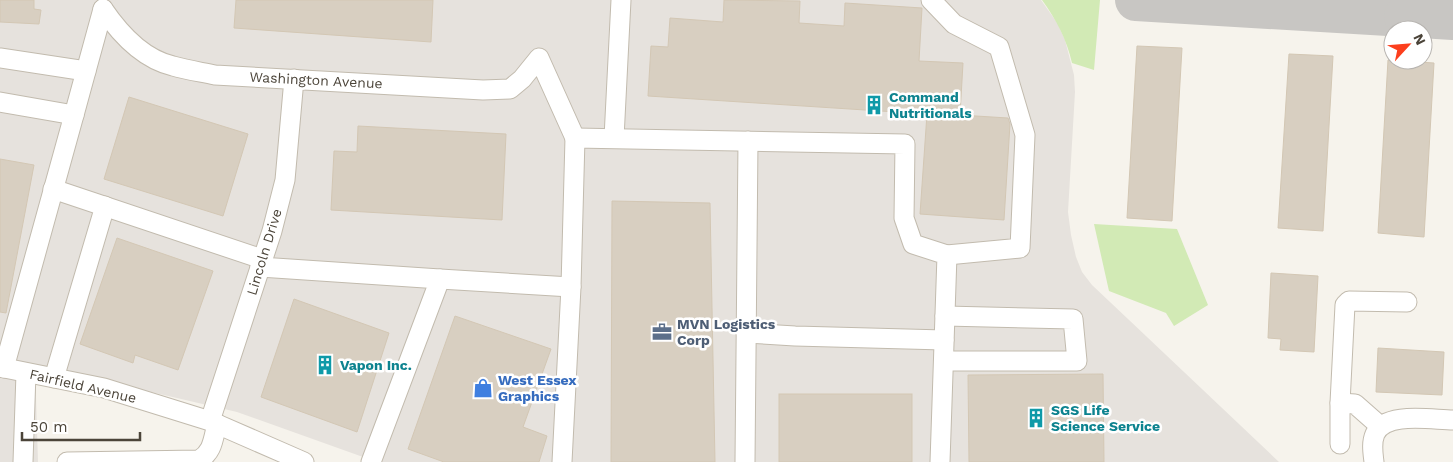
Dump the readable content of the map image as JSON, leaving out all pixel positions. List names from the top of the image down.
{
  "streets": {
    "street": ["Washington Avenue", "Lincoln Drive", "Fairfield Avenue"]
  },
  "crossings": [
    ["Washington Avenue", "Lincoln Drive"],
    ["Lincoln Drive", "Fairfield Avenue"]
  ],
  "places": {
    "building": ["Command Nutritionals", "Vapon Inc.", "SGS Life Science Service"],
    "office": ["MVN Logistics Corp"],
    "shop": ["West Essex Graphics"]
  },
  "scale_bar": "50 m",
  "north": "top right"
}
